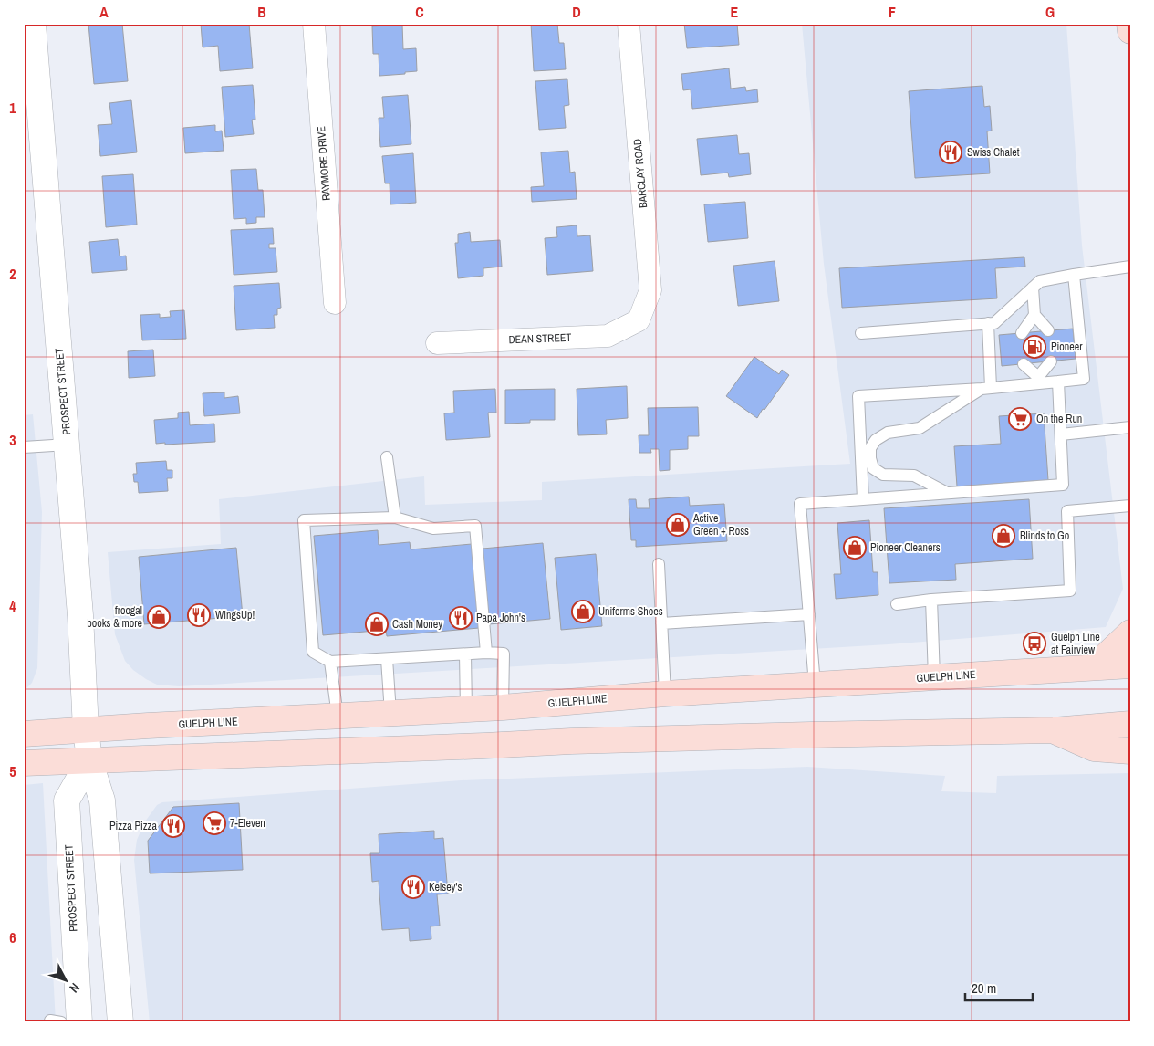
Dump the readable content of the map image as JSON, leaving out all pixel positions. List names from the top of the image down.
{
  "streets": {
    "main road": ["GUELPH LINE"],
    "street": [
      "RAYMORE DRIVE",
      "BARCLAY ROAD",
      "DEAN STREET",
      "PROSPECT STREET"
    ]
  },
  "crossings": [
    ["BARCLAY ROAD", "DEAN STREET"],
    ["PROSPECT STREET", "GUELPH LINE"]
  ],
  "places": {
    "restaurant": [
      "Swiss Chalet",
      "WingsUp!",
      "Papa John's",
      "Pizza Pizza",
      "Kelsey's"
    ],
    "fuel station": ["Pioneer"],
    "supermarket": ["On the Run", "7-Eleven"],
    "shop": [
      "Active Green + Ross",
      "Blinds to Go",
      "Pioneer Cleaners",
      "Uniforms Shoes",
      "froogal books & more",
      "Cash Money"
    ],
    "bus stop": ["Guelph Line at Fairview"]
  },
  "scale_bar": "20 m",
  "north": "bottom right",
  "grid": {
    "columns": [
      "A",
      "B",
      "C",
      "D",
      "E",
      "F",
      "G"
    ],
    "rows": [
      "1",
      "2",
      "3",
      "4",
      "5",
      "6"
    ]
  }
}
